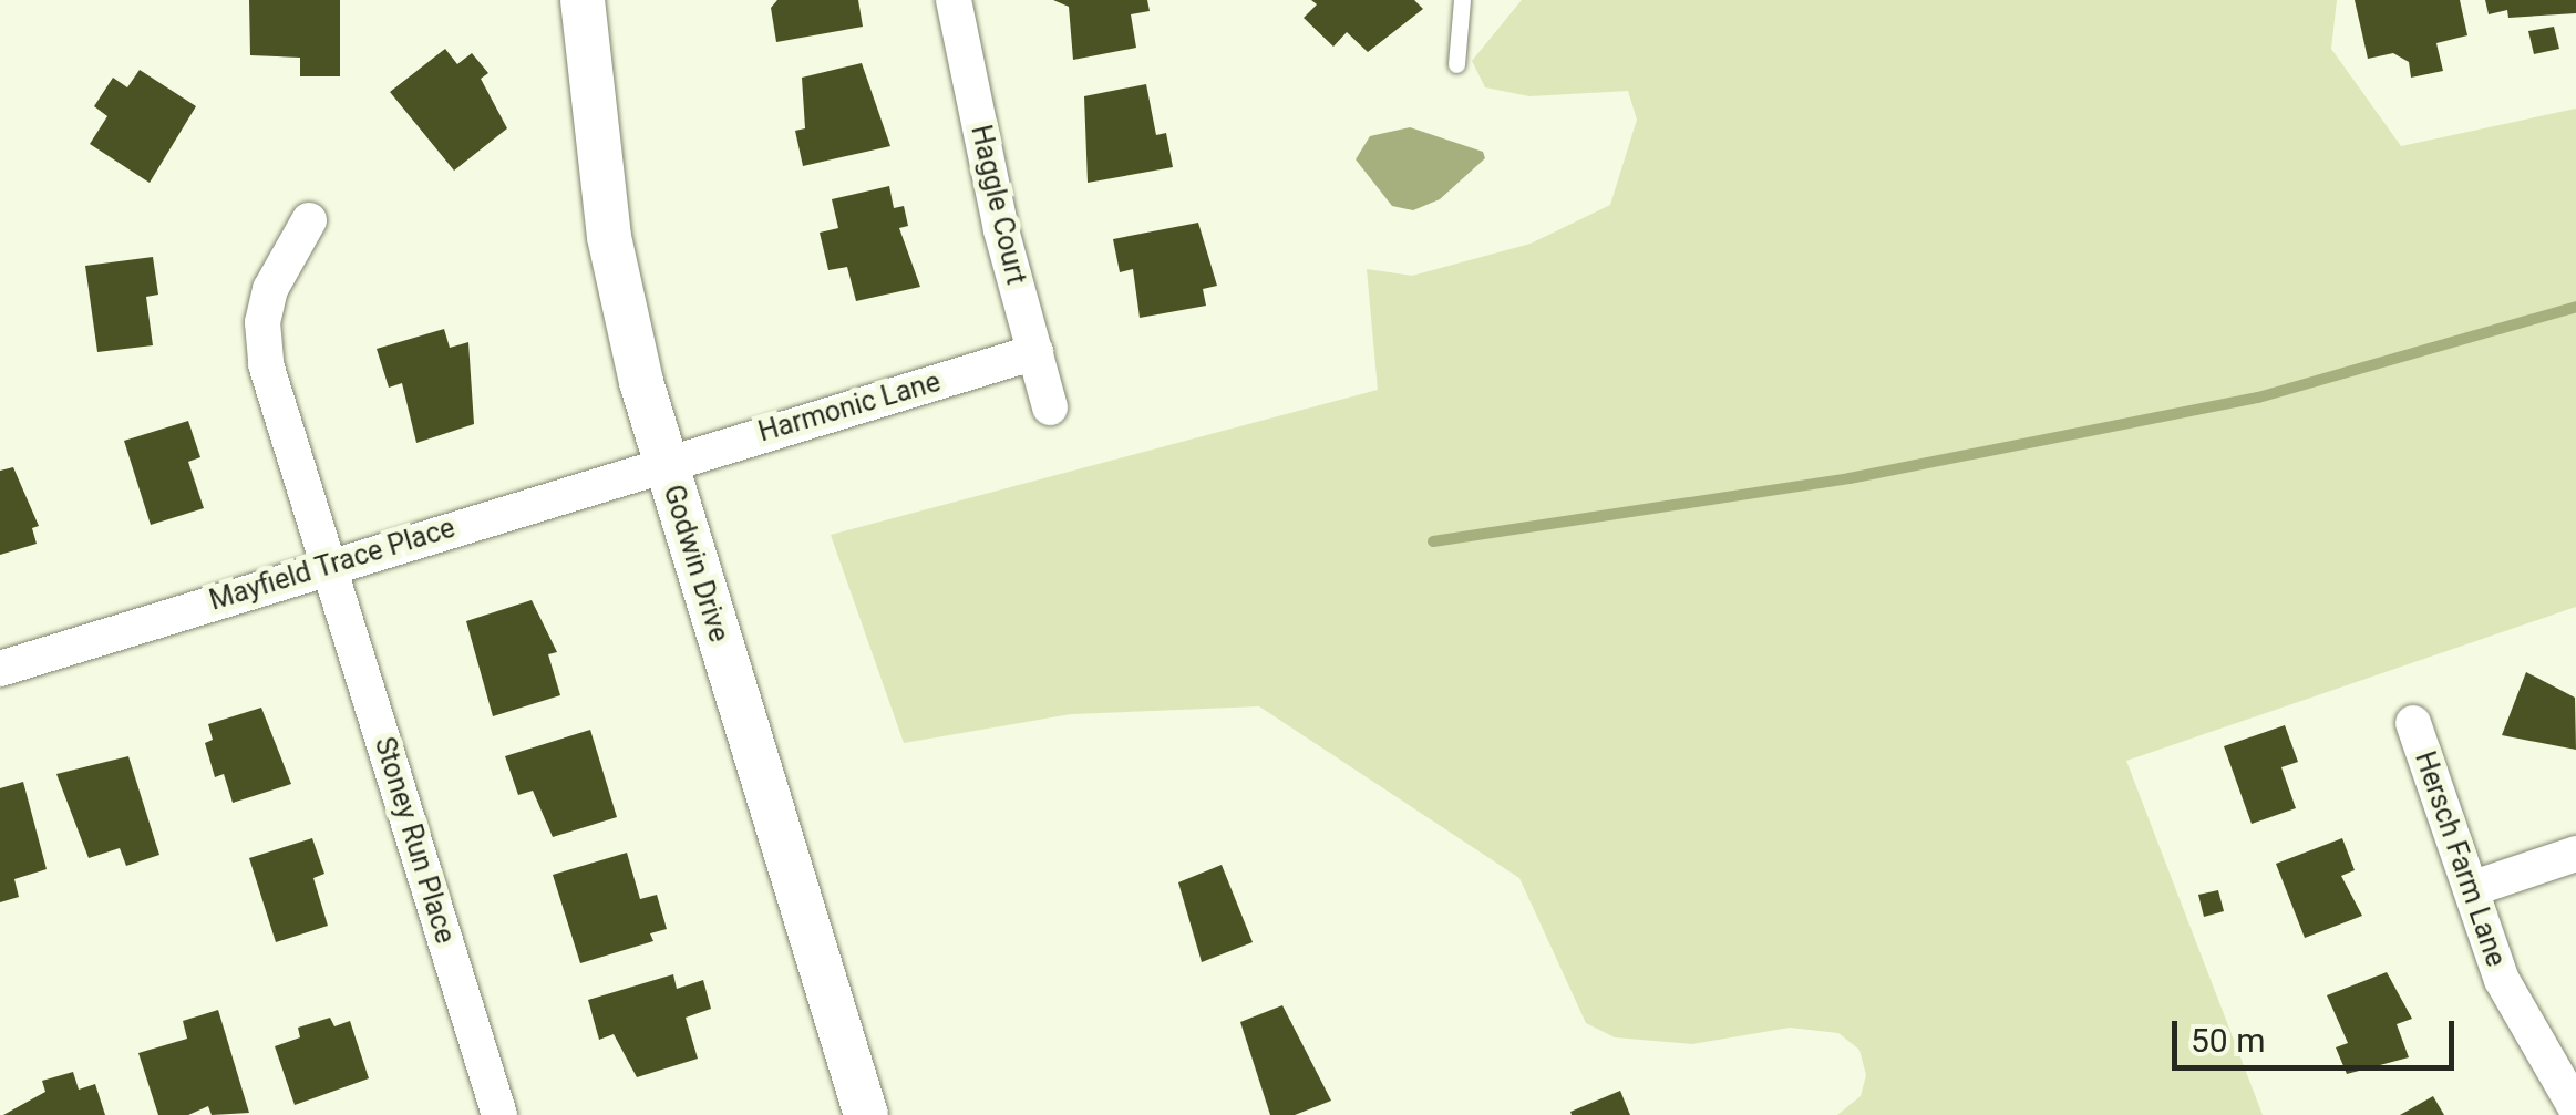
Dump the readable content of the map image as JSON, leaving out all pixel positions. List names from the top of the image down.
{
  "streets": {
    "street": [
      "Haggle Court",
      "Harmonic Lane",
      "Godwin Drive",
      "Mayfield Trace Place",
      "Stoney Run Place",
      "Hersch Farm Lane"
    ]
  },
  "crossings": [
    ["Haggle Court", "Harmonic Lane"],
    ["Harmonic Lane", "Godwin Drive"],
    ["Harmonic Lane", "Mayfield Trace Place"],
    ["Godwin Drive", "Mayfield Trace Place"],
    ["Mayfield Trace Place", "Stoney Run Place"]
  ],
  "scale_bar": "50 m"
}
